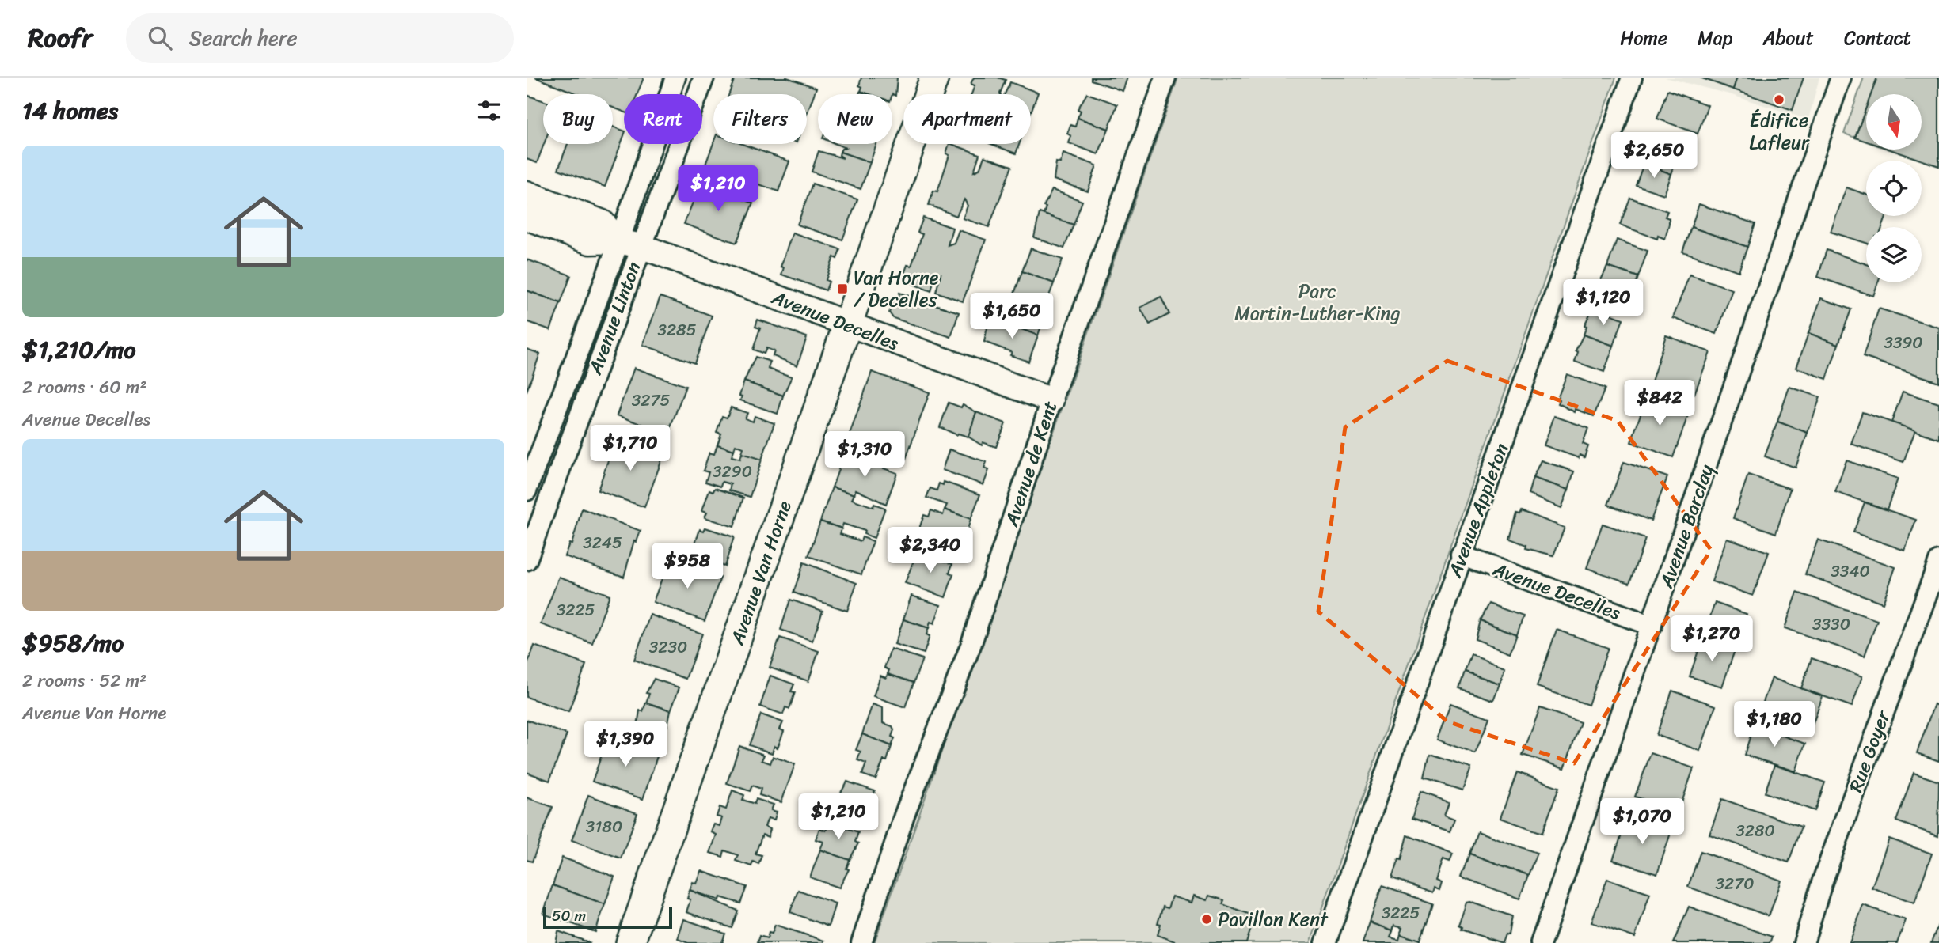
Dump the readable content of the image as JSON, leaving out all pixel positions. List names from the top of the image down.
{
  "streets": {
    "main road": ["Avenue Van Horne"],
    "street": [
      "Avenue Linton",
      "Avenue Decelles",
      "Avenue de Kent",
      "Avenue Appleton",
      "Avenue Barclay",
      "Rue Goyer"
    ]
  },
  "crossings": [
    ["Avenue Linton", "Avenue Decelles"],
    ["Avenue Decelles", "Avenue de Kent"],
    ["Avenue Decelles", "Avenue Appleton"],
    ["Avenue Decelles", "Avenue Barclay"],
    ["Avenue Decelles", "Avenue Van Horne"]
  ],
  "parks": ["Parc Martin-Luther-King"],
  "places": {
    "other": ["Édifice Lafleur", "Pavillon Kent"],
    "transit": ["Van Horne / Decelles"]
  },
  "house_numbers": [
    "3285",
    "3390",
    "3275",
    "3290",
    "3245",
    "3340",
    "3225",
    "3330",
    "3230",
    "3180",
    "3280",
    "3270",
    "3225"
  ],
  "scale_bar": "50 m",
  "north": "bottom",
  "page": {
    "header": "Roofr",
    "search": "Search here",
    "nav": [
      "Home",
      "Map",
      "About",
      "Contact"
    ],
    "heading": "14 homes",
    "chip": [
      "Buy",
      "Rent",
      "Filters",
      "New",
      "Apartment"
    ],
    "price": [
      "$2,650",
      "$1,210",
      "$1,120",
      "$1,650",
      "$842",
      "$1,710",
      "$1,310",
      "$2,340",
      "$958",
      "$1,270",
      "$1,180",
      "$1,390",
      "$1,210",
      "$1,070"
    ],
    "list": [
      {
        "name": "$1,210/mo",
        "note": "2 rooms · 60 m² · Avenue Decelles"
      },
      {
        "name": "$958/mo",
        "note": "2 rooms · 52 m² · Avenue Van Horne"
      }
    ],
    "scale": "50 m"
  }
}
